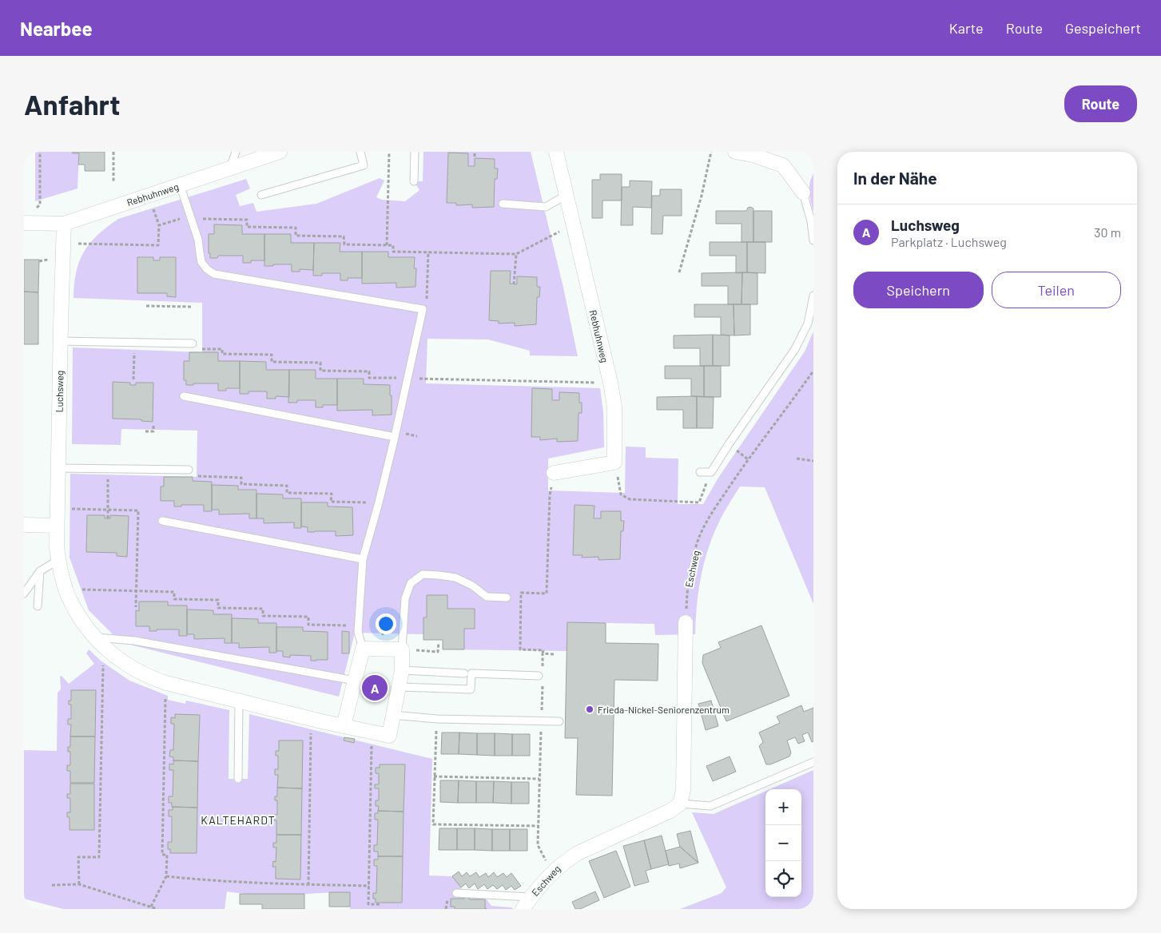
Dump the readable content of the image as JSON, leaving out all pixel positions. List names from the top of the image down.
{
  "streets": {
    "street": ["Rebhuhnweg", "Luchsweg", "Eschweg"]
  },
  "crossings": [
    ["Rebhuhnweg", "Luchsweg"]
  ],
  "districts": ["KALTEHARDT"],
  "places": ["Frieda-Nickel-Seniorenzentrum"],
  "page": {
    "header": "Nearbee",
    "nav": ["Karte", "Route", "Gespeichert"],
    "buttons": [
      "Route",
      ["Speichern", "Teilen"]
    ],
    "title": "Anfahrt",
    "heading": "In der Nähe",
    "list": [
      {
        "mark": "A",
        "name": "Luchsweg",
        "note": "Parkplatz · Luchsweg",
        "value": "30 m"
      }
    ],
    "pins": "A",
    "map_buttons": ["+", "−"]
  }
}
